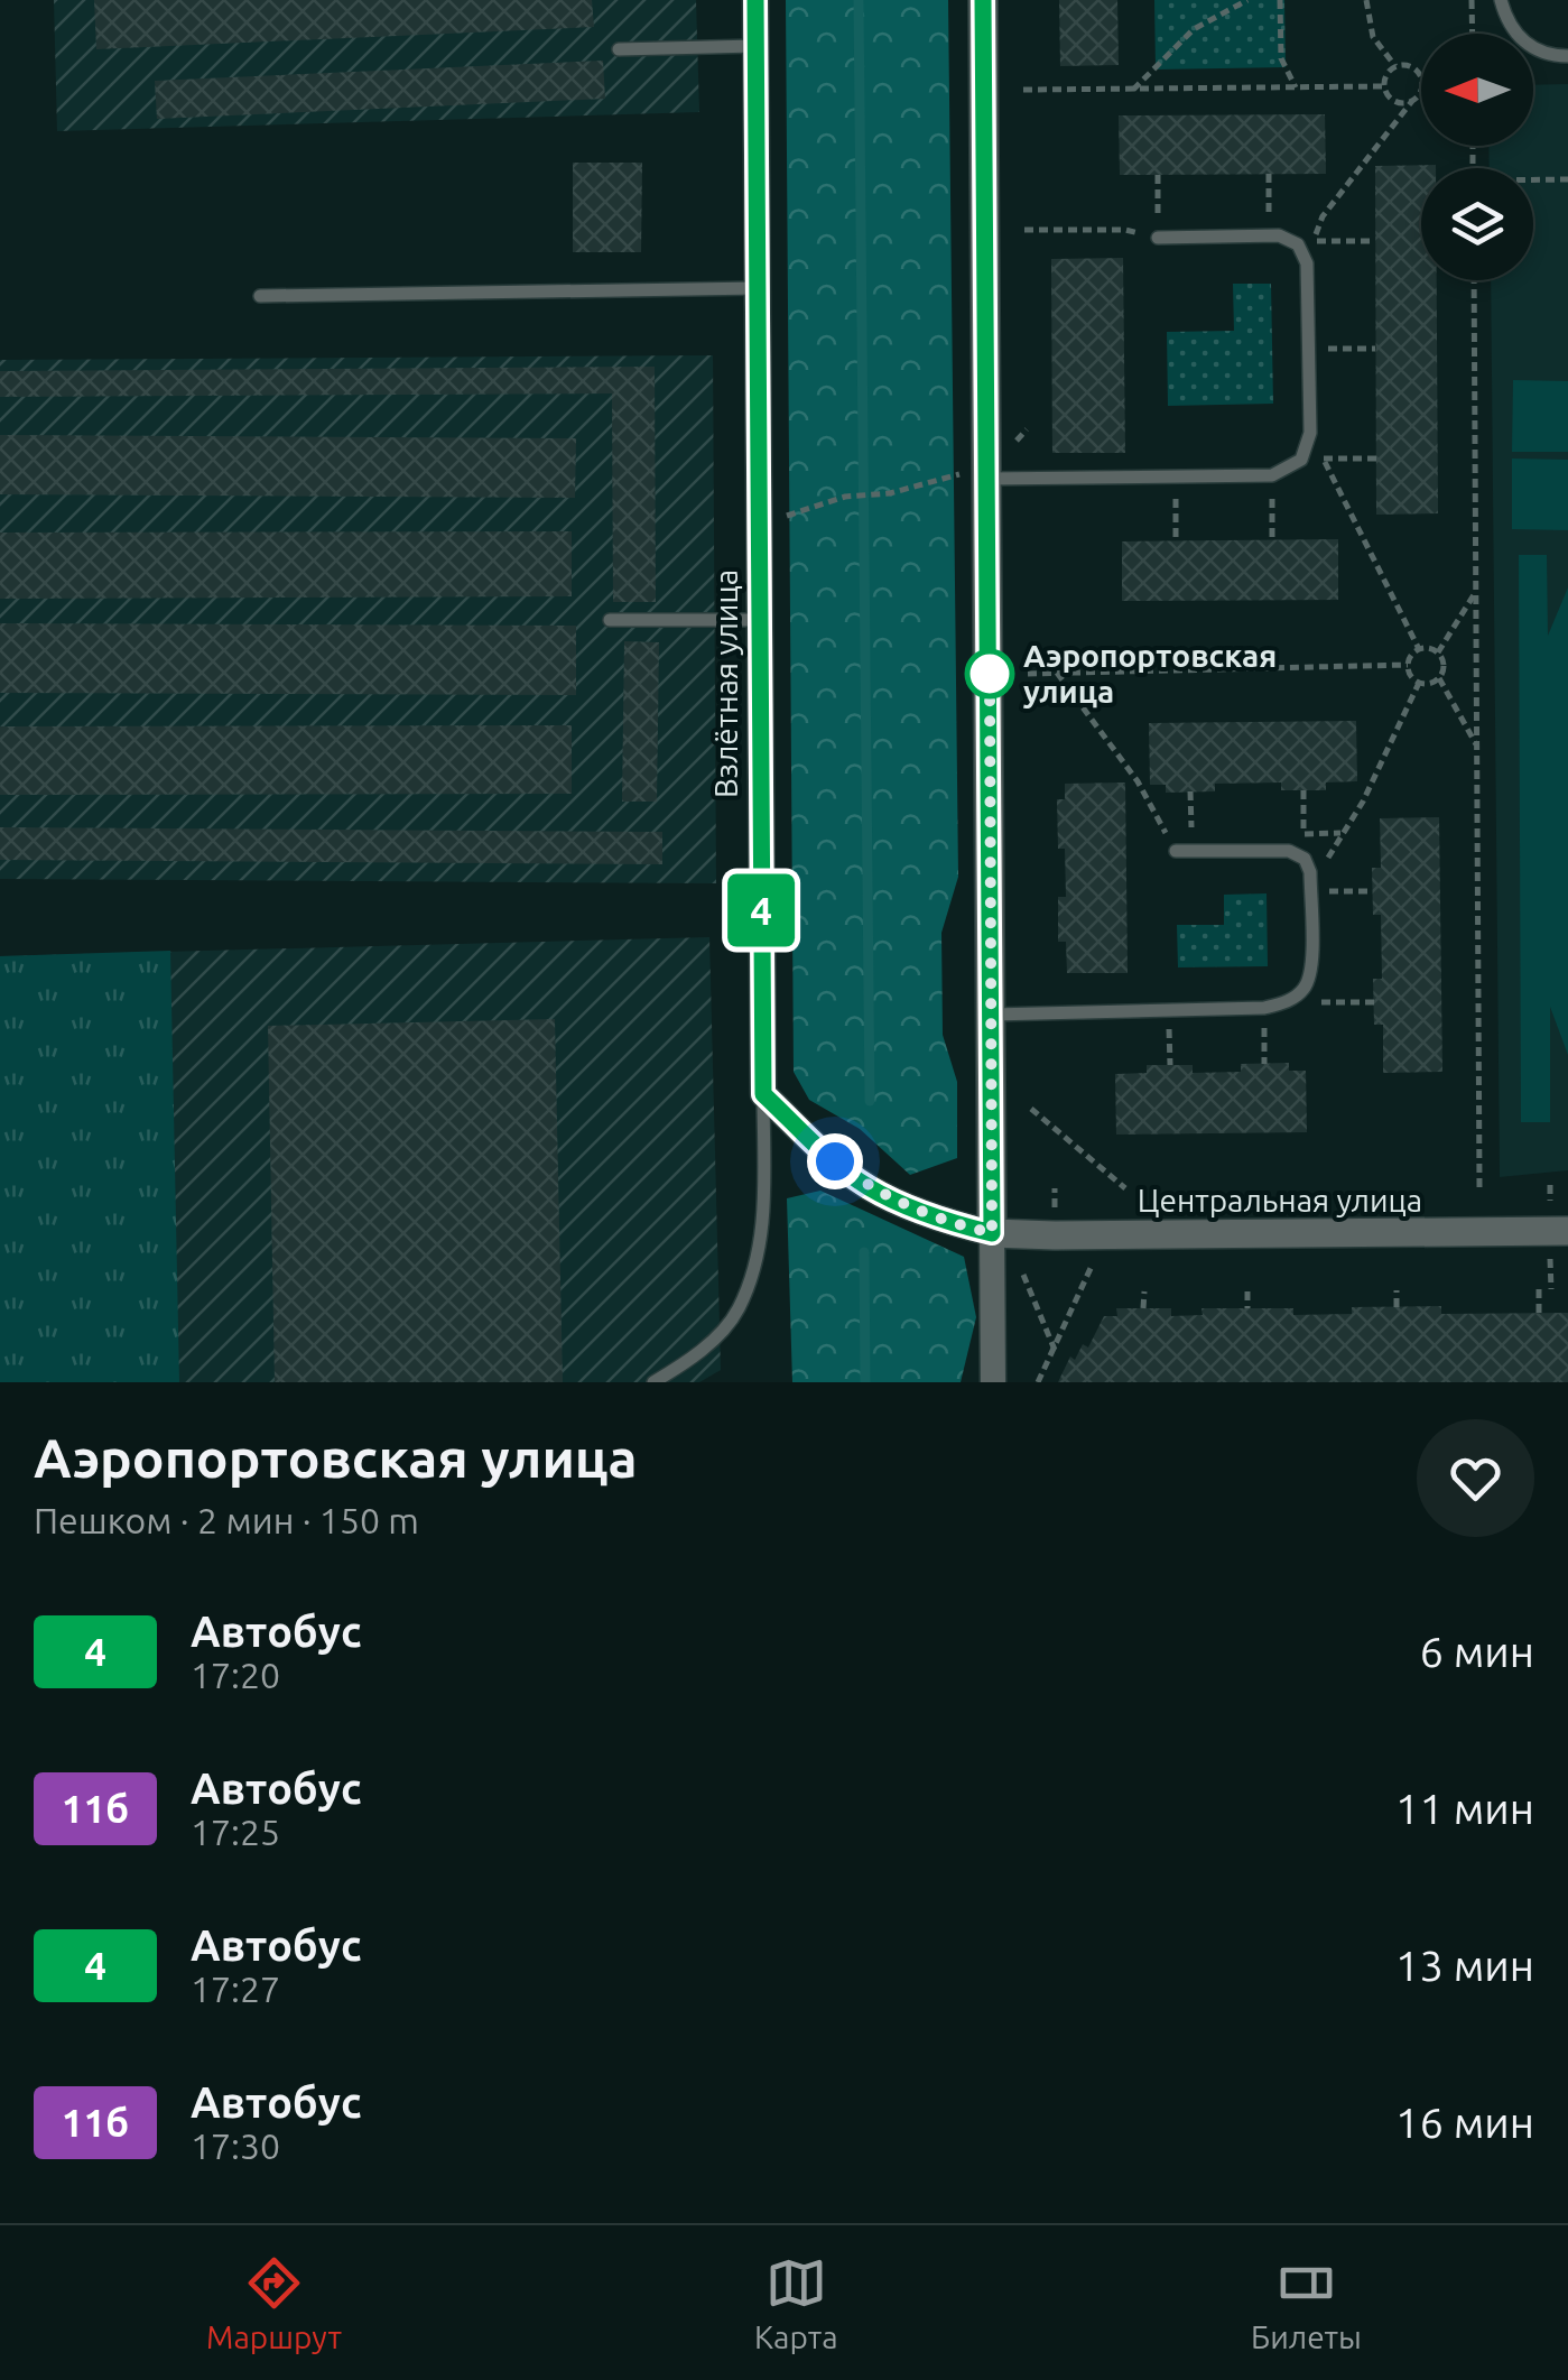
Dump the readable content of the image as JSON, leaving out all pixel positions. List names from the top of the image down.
{
  "streets": {
    "street": ["Взлётная улица", "Центральная улица"]
  },
  "places": ["Аэропортовская улица"],
  "lines": ["bus line 4"],
  "north": "left",
  "page": {
    "on_map": "4",
    "heading": ["Аэропортовская улица", "Пешком · 2 мин · 150 m"],
    "list": [
      {
        "mark": "4",
        "name": "Автобус",
        "note": "17:20",
        "value": "6 мин"
      },
      {
        "mark": "11б",
        "name": "Автобус",
        "note": "17:25",
        "value": "11 мин"
      },
      {
        "mark": "4",
        "name": "Автобус",
        "note": "17:27",
        "value": "13 мин"
      },
      {
        "mark": "11б",
        "name": "Автобус",
        "note": "17:30",
        "value": "16 мин"
      }
    ],
    "tabs": ["Маршрут", "Карта", "Билеты"]
  }
}
